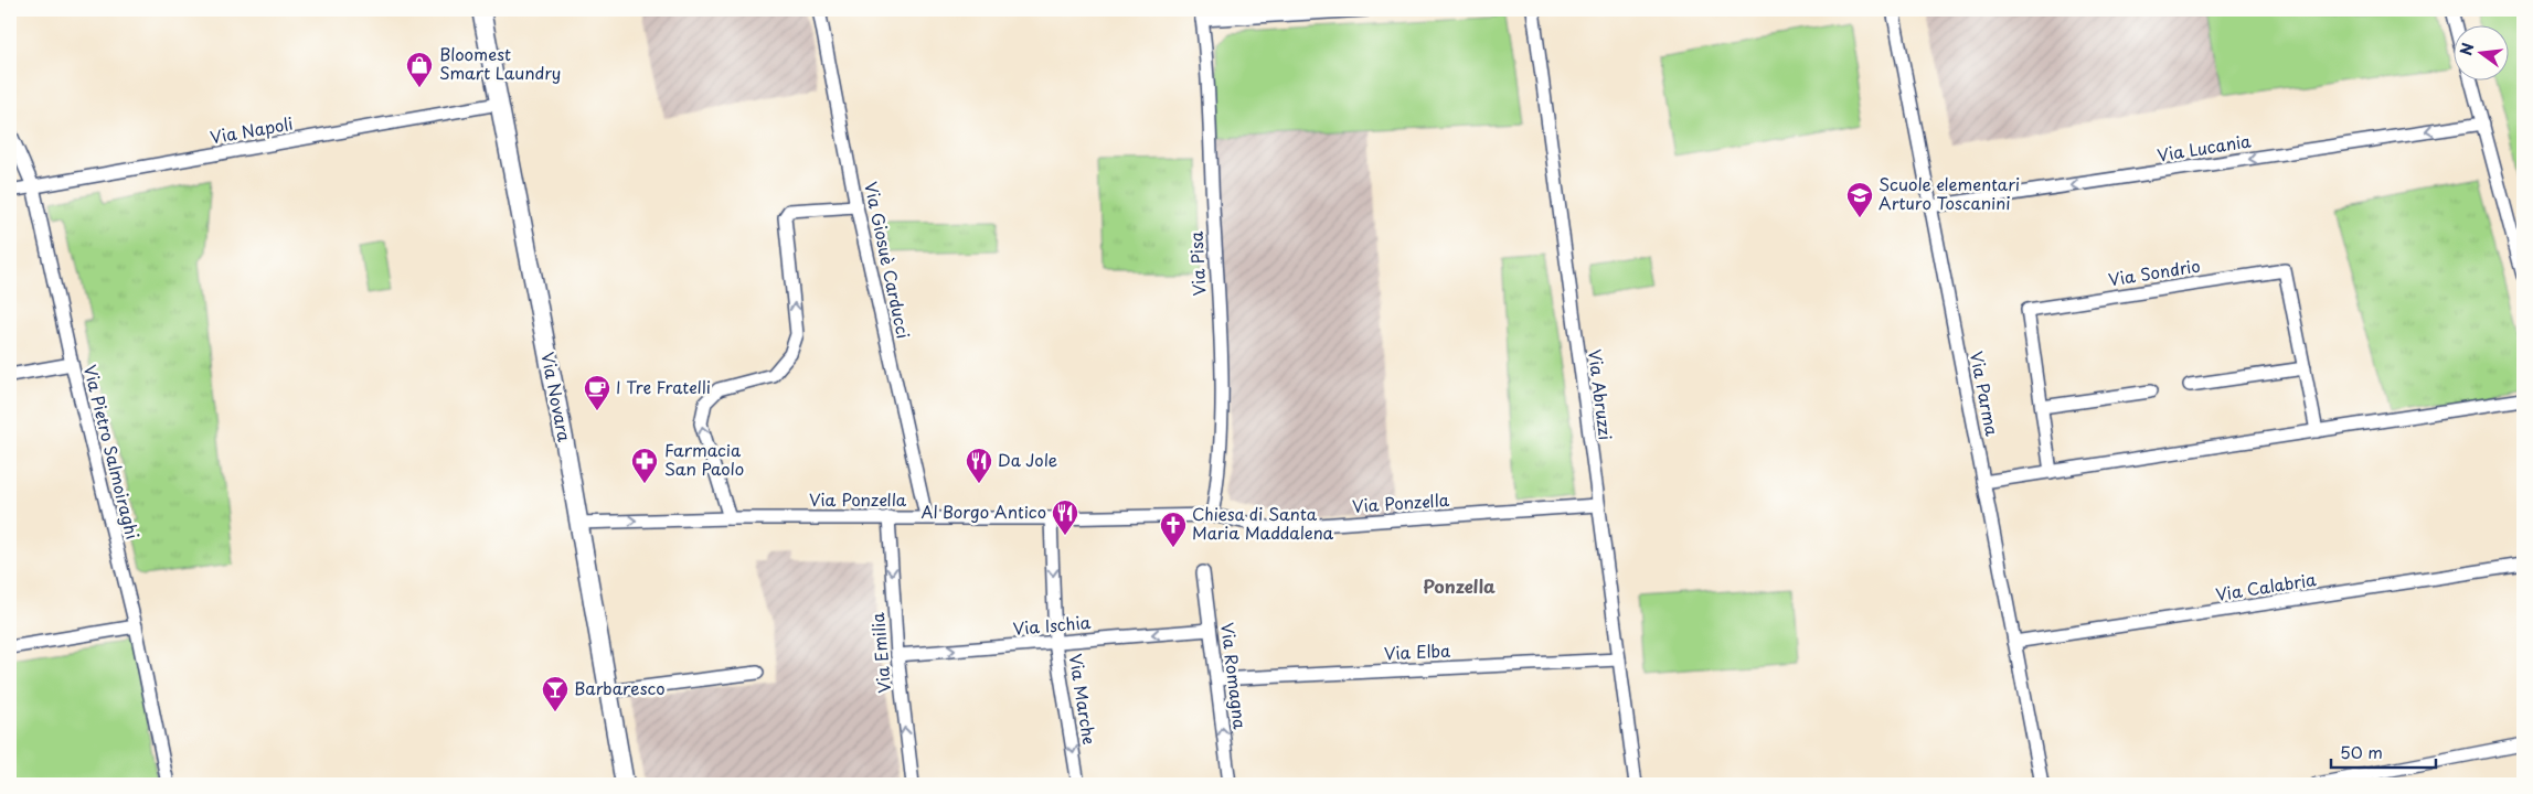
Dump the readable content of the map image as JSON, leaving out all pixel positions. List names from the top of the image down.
{
  "streets": {
    "street": [
      "Via Napoli",
      "Via Lucania",
      "Via Giosuè Carducci",
      "Via Pisa",
      "Via Sondrio",
      "Via Parma",
      "Via Abruzzi",
      "Via Novara",
      "Via Pietro Salmoiraghi",
      "Via Ponzella",
      "Via Calabria",
      "Via Ischia",
      "Via Emilia",
      "Via Elba",
      "Via Romagna",
      "Via Marche"
    ]
  },
  "crossings": [
    ["Via Napoli", "Via Novara"],
    ["Via Napoli", "Via Pietro Salmoiraghi"],
    ["Via Lucania", "Via Parma"],
    ["Via Giosuè Carducci", "Via Ponzella"],
    ["Via Pisa", "Via Ponzella"],
    ["Via Parma", "Via Calabria"],
    ["Via Abruzzi", "Via Ponzella"],
    ["Via Abruzzi", "Via Elba"],
    ["Via Novara", "Via Ponzella"],
    ["Via Ponzella", "Via Emilia"],
    ["Via Ponzella", "Via Marche"],
    ["Via Ischia", "Via Emilia"],
    ["Via Ischia", "Via Romagna"],
    ["Via Ischia", "Via Marche"],
    ["Via Elba", "Via Romagna"]
  ],
  "one_way": ["Via Lucania", "Via Romagna", "Via Marche"],
  "districts": ["Ponzella"],
  "places": {
    "shop": ["Bloomest Smart Laundry"],
    "school or university": ["Scuole elementari Arturo Toscanini"],
    "cafe": ["I Tre Fratelli"],
    "pharmacy": ["Farmacia San Paolo"],
    "restaurant": ["Da Jole", "Al Borgo Antico"],
    "church": ["Chiesa di Santa Maria Maddalena"],
    "bar": ["Barbaresco"]
  },
  "scale_bar": "50 m",
  "north": "left"
}
